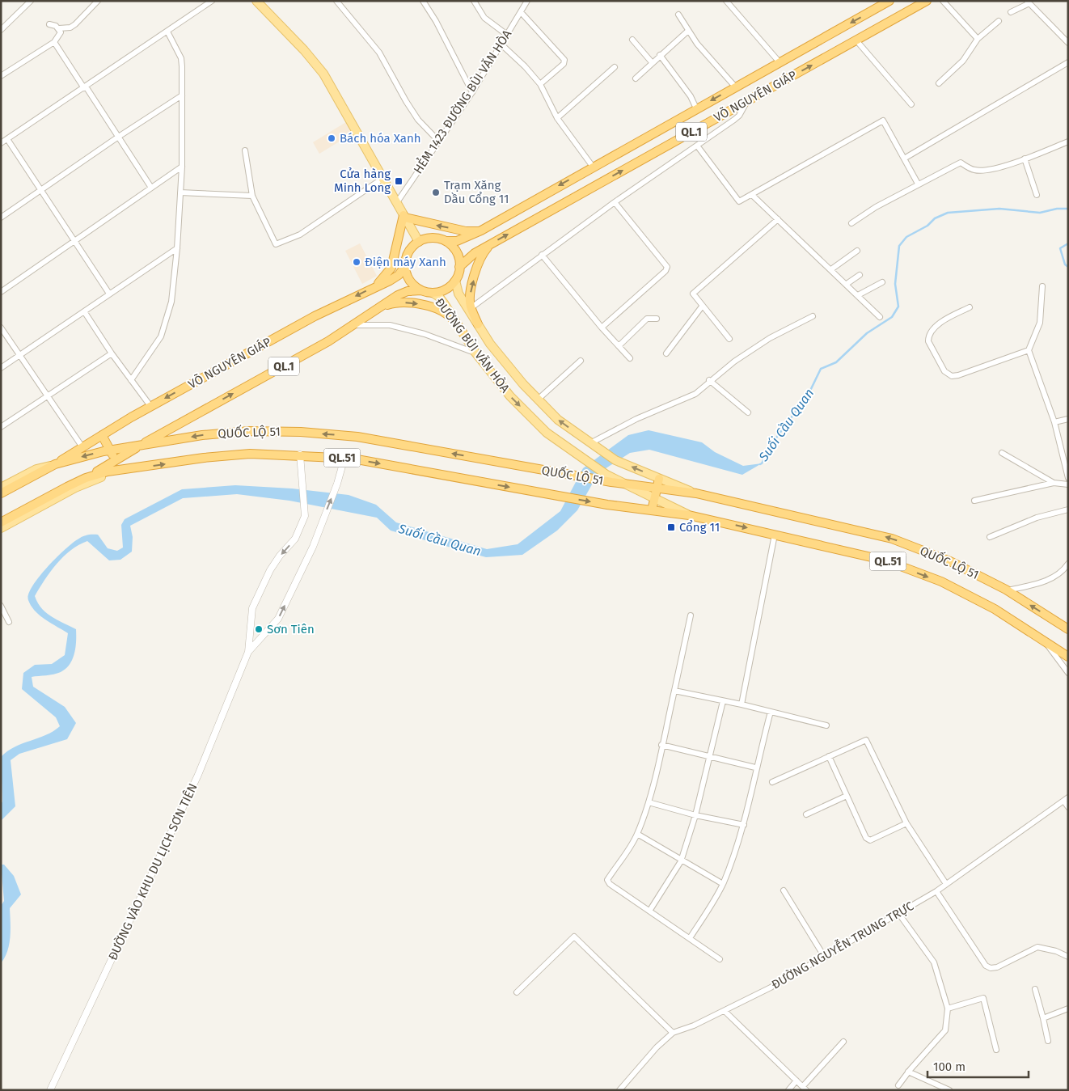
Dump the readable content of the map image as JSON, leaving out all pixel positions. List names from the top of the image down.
{
  "streets": {
    "highway": [
      "VÕ NGUYÊN GIÁP",
      "QL.1",
      "QUỐC LỘ 51",
      "QL.51"
    ],
    "main road": ["ĐƯỜNG BÙI VĂN HÒA"],
    "street": ["HẺM 1423 ĐƯỜNG BÙI VĂN HÒA", "ĐƯỜNG VÀO KHU DU LỊCH SƠN TIÊN", "ĐƯỜNG NGUYỄN TRUNG TRỰC"]
  },
  "crossings": [
    ["VÕ NGUYÊN GIÁP", "QL.1"],
    ["VÕ NGUYÊN GIÁP", "ĐƯỜNG BÙI VĂN HÒA"],
    ["VÕ NGUYÊN GIÁP", "QUỐC LỘ 51"],
    ["QL.1", "ĐƯỜNG BÙI VĂN HÒA"],
    ["QL.1", "QUỐC LỘ 51"],
    ["ĐƯỜNG BÙI VĂN HÒA", "QUỐC LỘ 51"],
    ["QUỐC LỘ 51", "ĐƯỜNG VÀO KHU DU LỊCH SƠN TIÊN"]
  ],
  "water": ["Suối Cầu Quan"],
  "places": {
    "other": [
      "Bách hóa Xanh",
      "Trạm Xăng Dầu Cổng 11",
      "Điện máy Xanh",
      "Sơn Tiên"
    ],
    "transit": ["Cửa hàng Minh Long", "Cổng 11"]
  },
  "scale_bar": "100 m"
}
